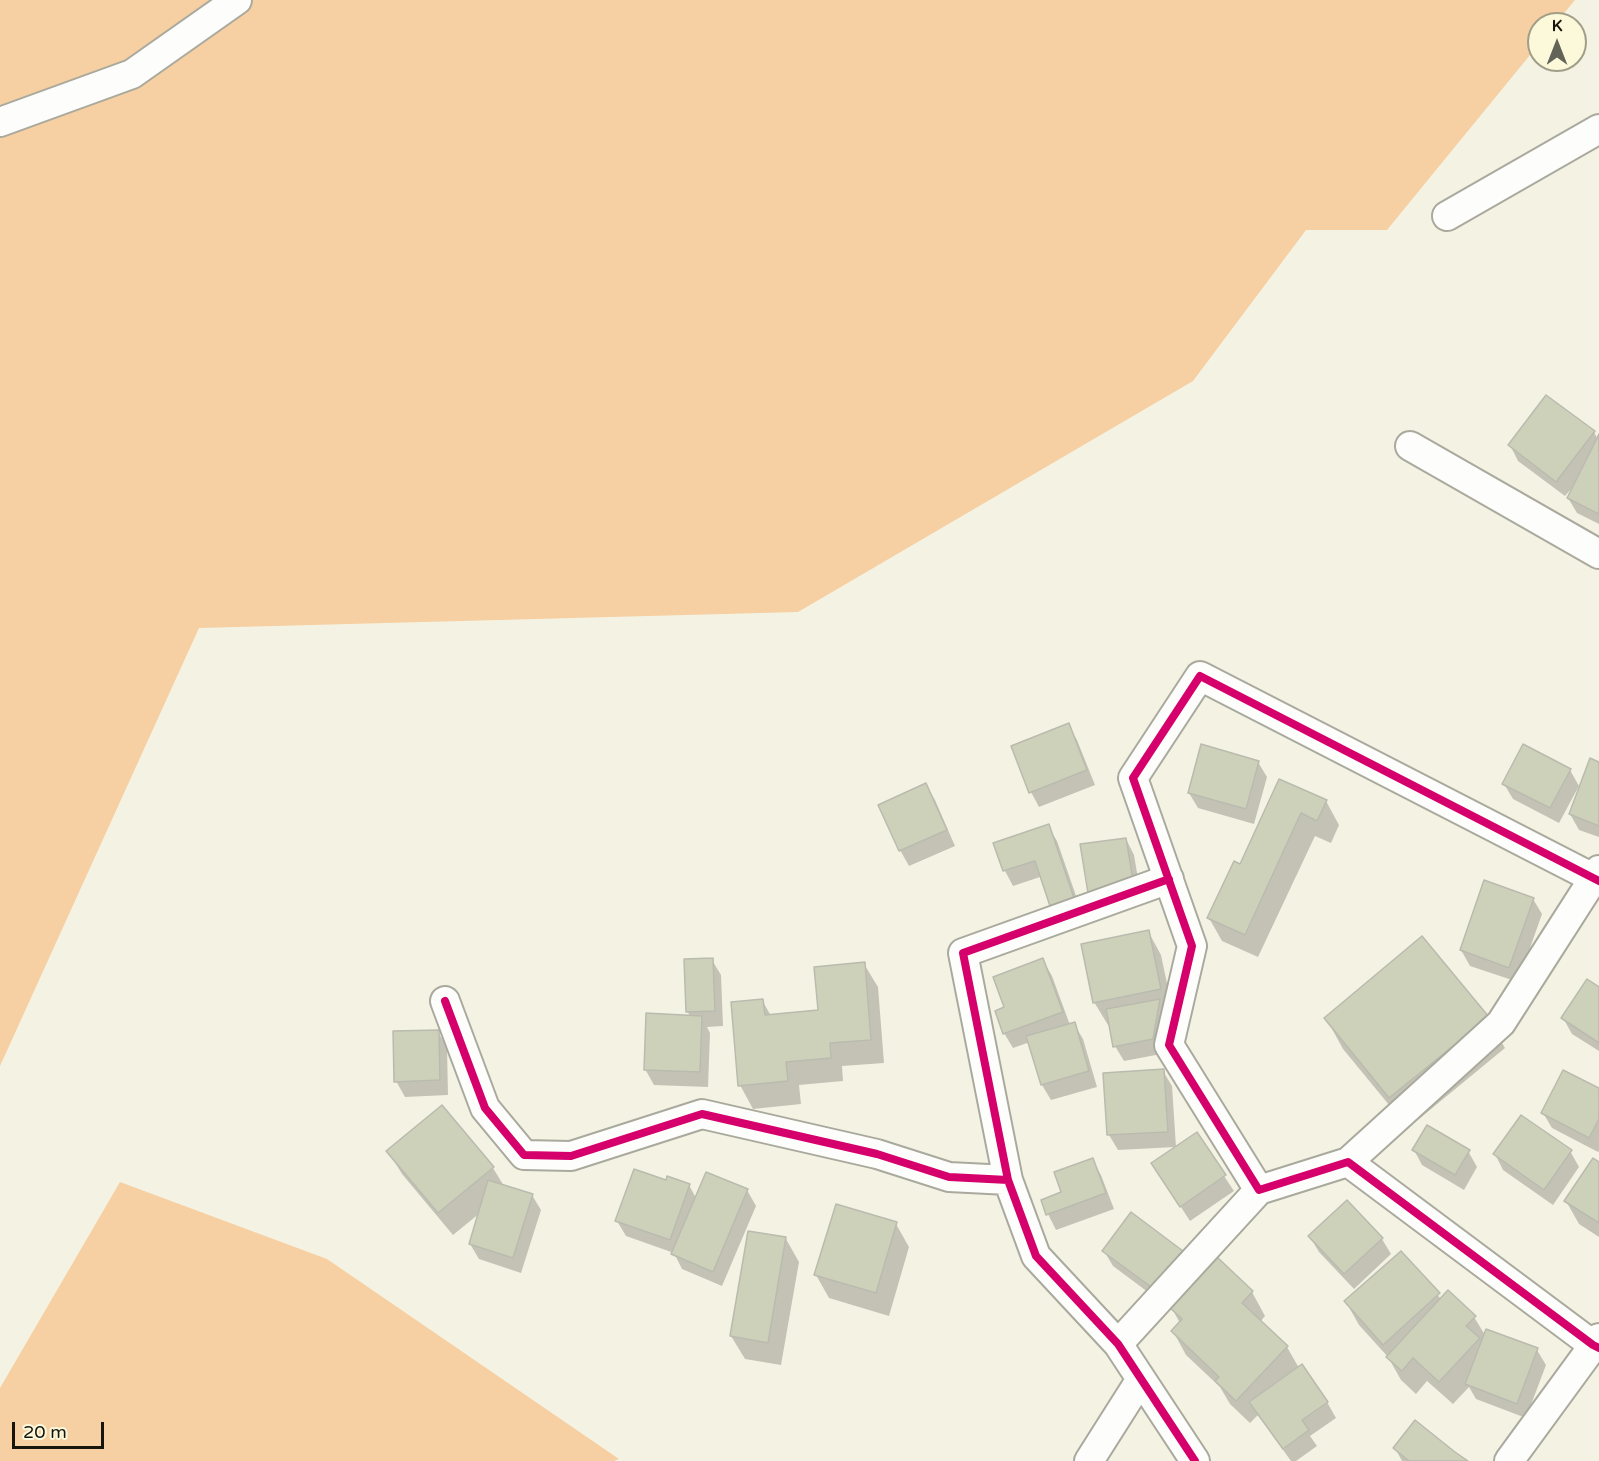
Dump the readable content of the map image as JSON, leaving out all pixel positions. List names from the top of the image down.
{
  "scale_bar": "20 m",
  "north": "top"
}
